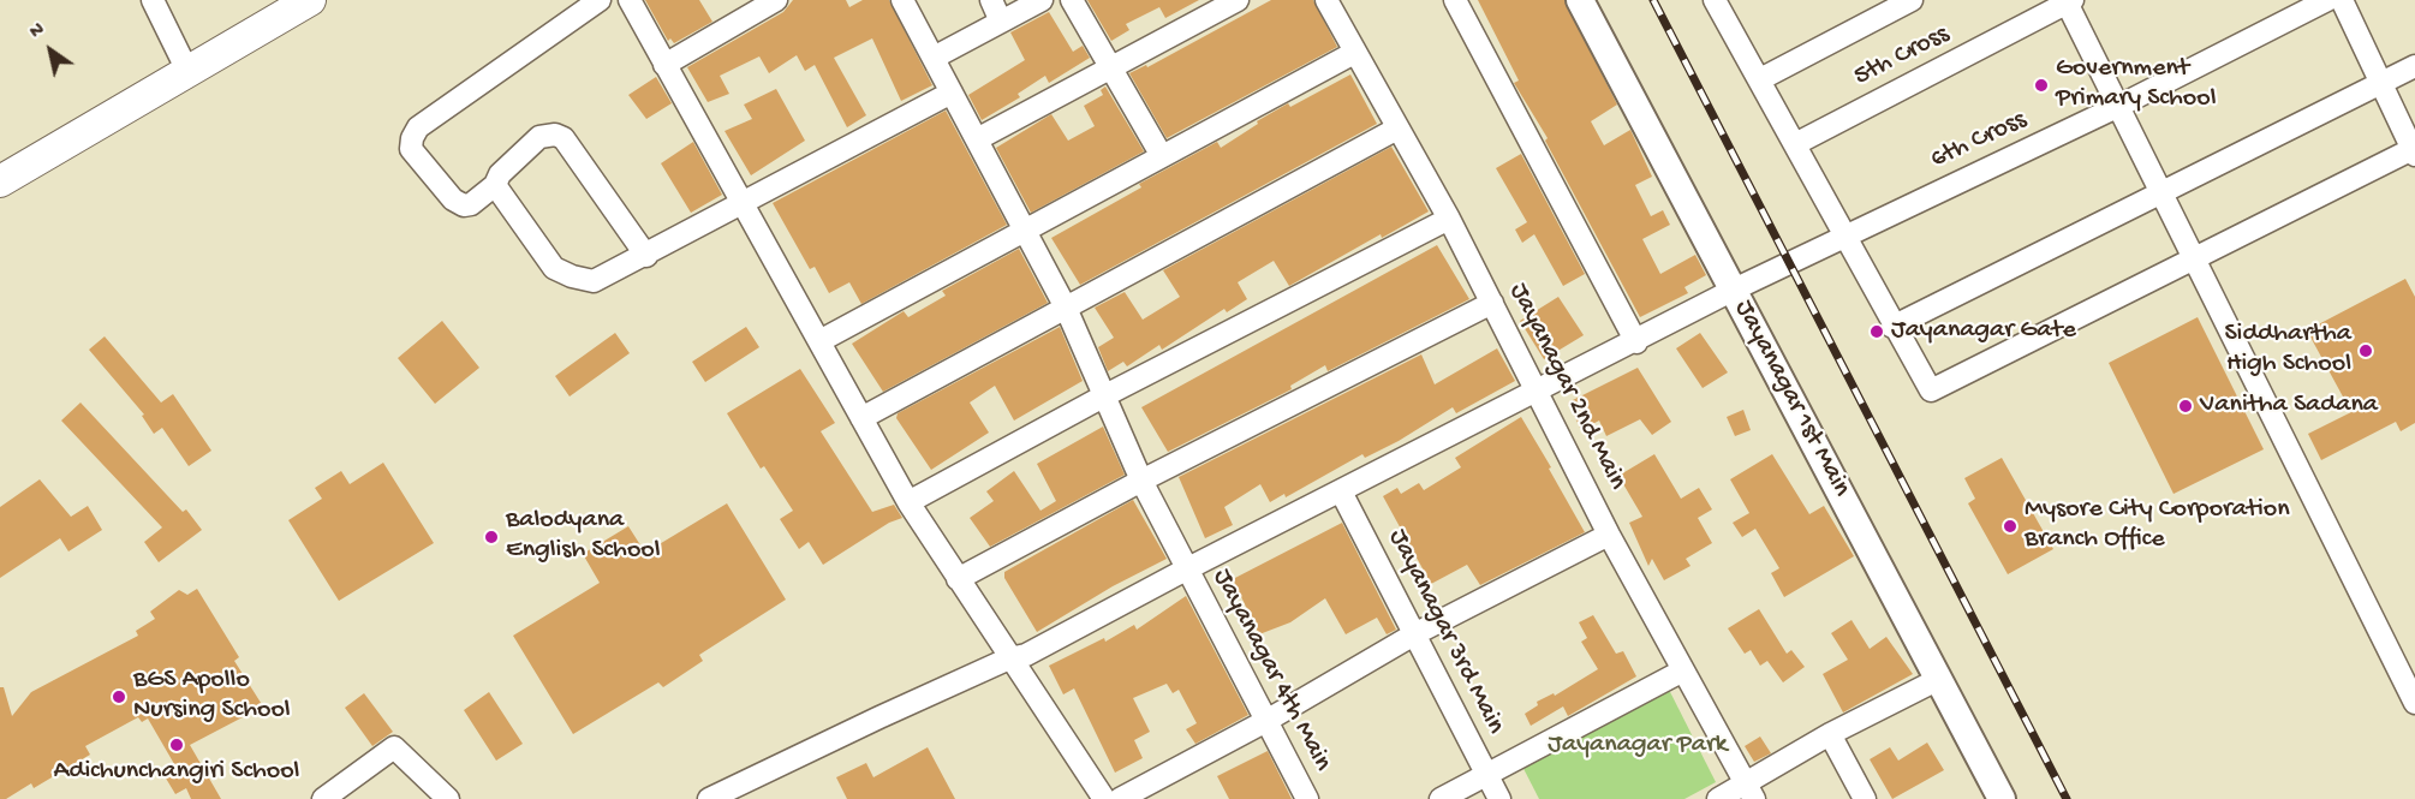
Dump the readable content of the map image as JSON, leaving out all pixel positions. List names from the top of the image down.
{
  "streets": {
    "street": [
      "5th Cross",
      "6th Cross",
      "Jayanagar 2nd Main",
      "Jayanagar 1st Main",
      "Jayanagar 3rd Main",
      "Jayanagar 4th Main"
    ]
  },
  "crossings": [
    ["6th Cross", "Jayanagar 2nd Main"],
    ["6th Cross", "Jayanagar 1st Main"],
    ["6th Cross", "Jayanagar 3rd Main"],
    ["6th Cross", "Jayanagar 4th Main"]
  ],
  "parks": ["Jayanagar Park"],
  "places": [
    "Government Primary School",
    "Jayanagar Gate",
    "Siddhartha High School",
    "Vanitha Sadana",
    "Mysore City Corporation Branch Office",
    "Balodyana English School",
    "BGS Apollo Nursing School",
    "Adichunchangiri School"
  ],
  "north": "top left"
}
